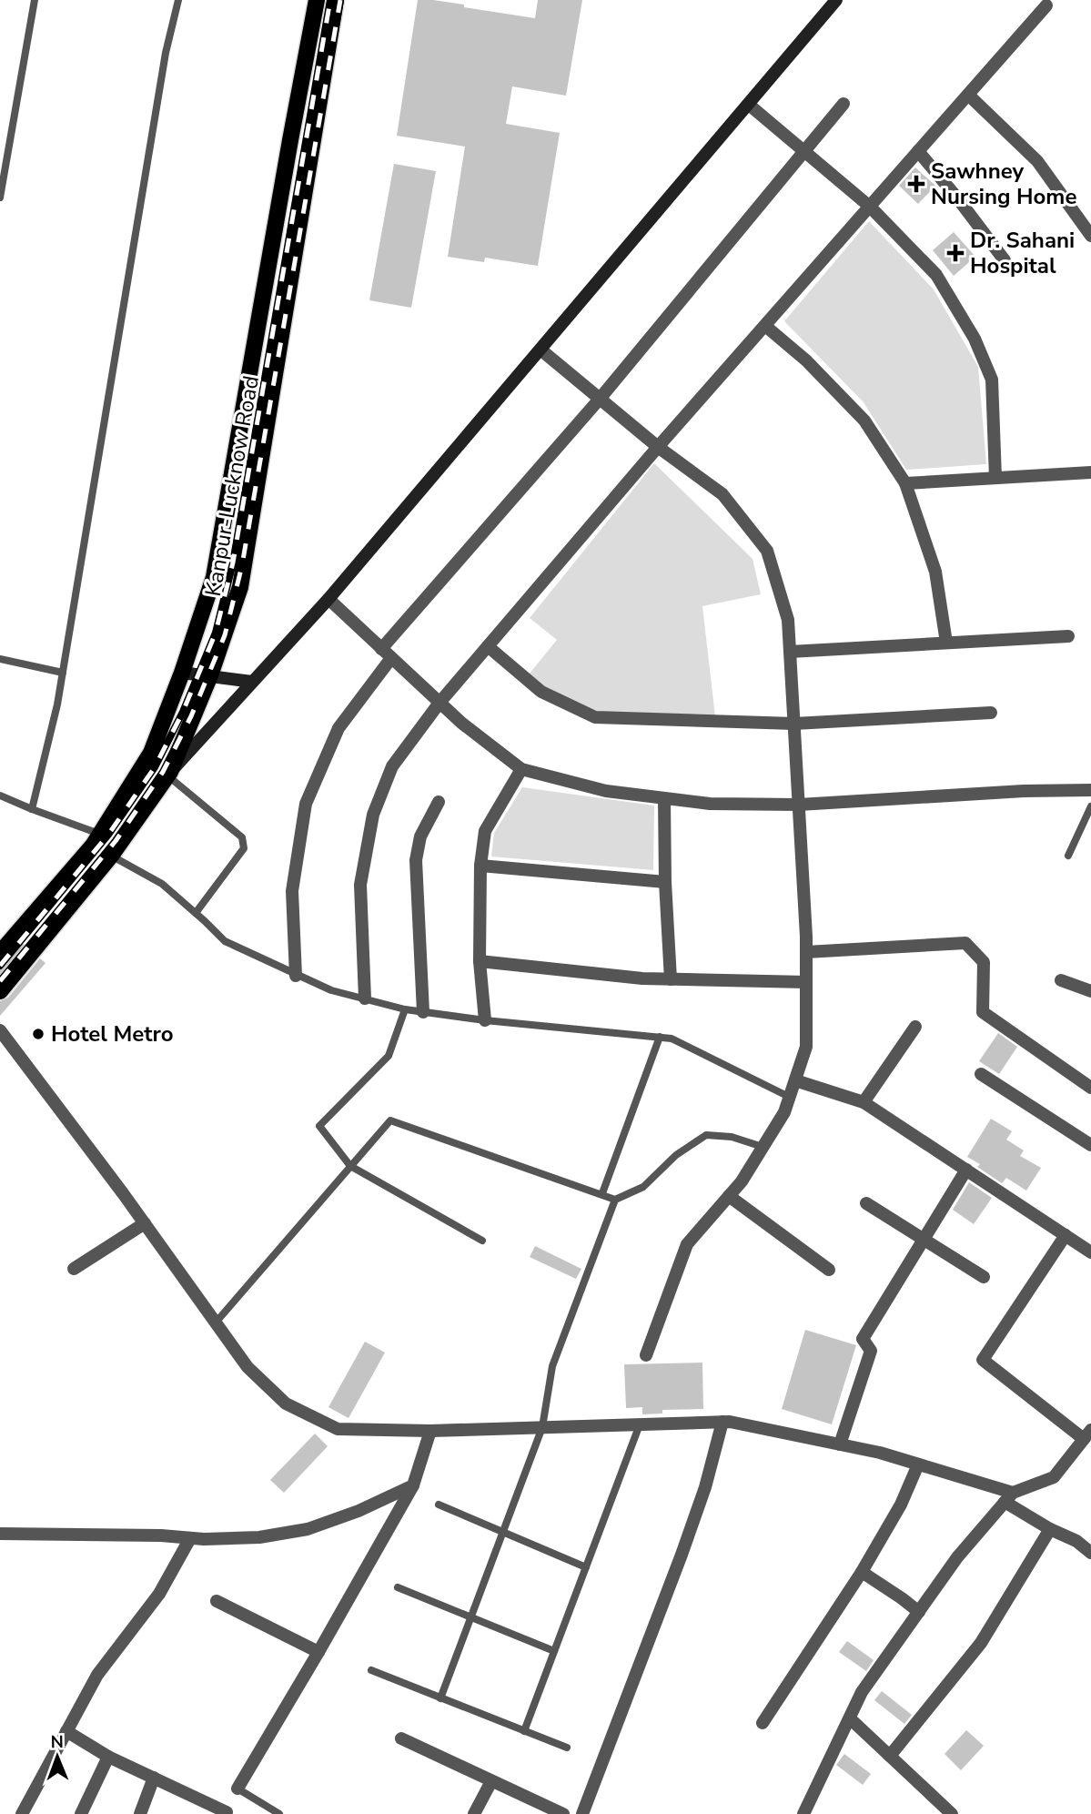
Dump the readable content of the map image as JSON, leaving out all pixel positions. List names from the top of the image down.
{
  "streets": {
    "main road": ["Kanpur-Lucknow Road"]
  },
  "places": {
    "health": ["Sawhney Nursing Home", "Dr. Sahani Hospital"],
    "other": ["Hotel Metro"]
  },
  "north": "top"
}
